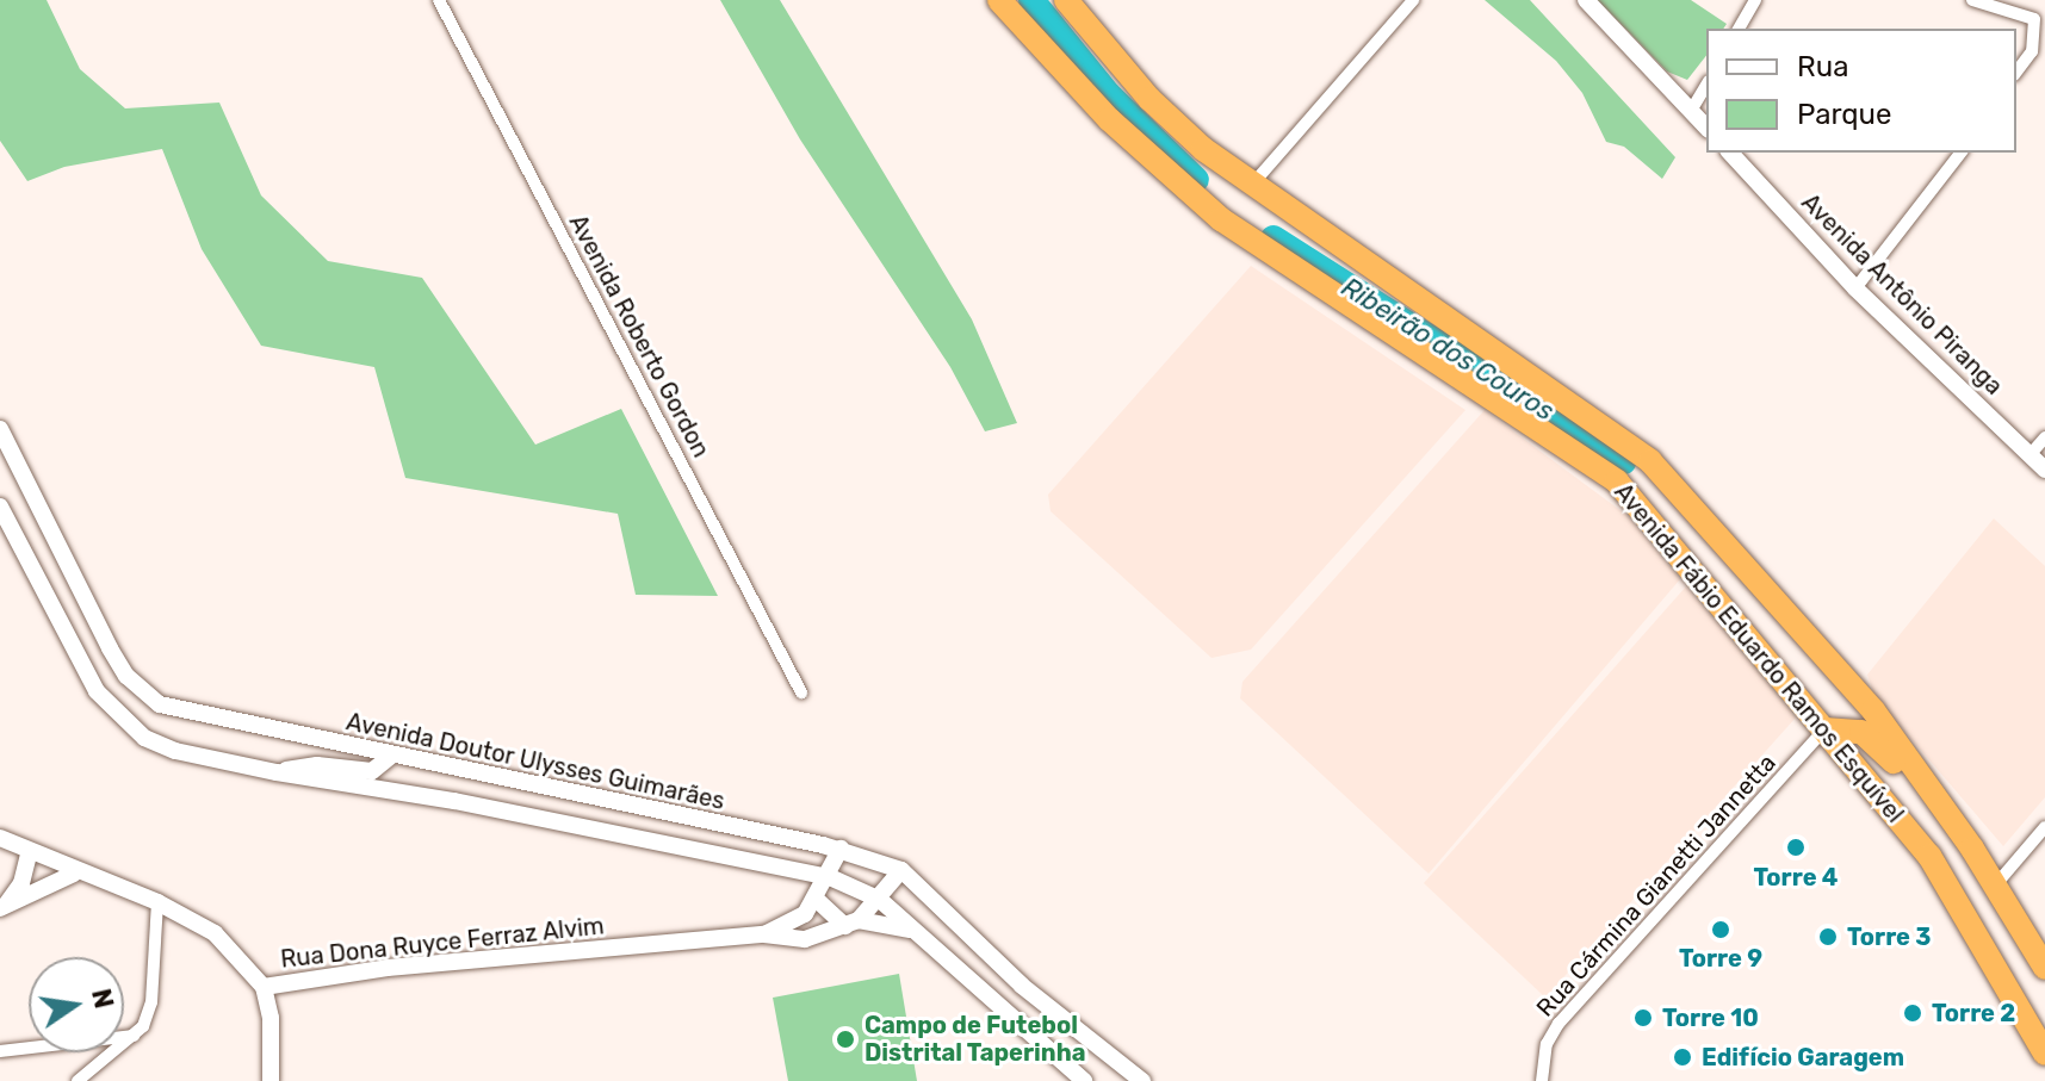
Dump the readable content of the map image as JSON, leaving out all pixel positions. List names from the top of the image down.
{
  "streets": {
    "highway": ["Avenida Fábio Eduardo Ramos Esquível"],
    "main road": ["Avenida Antônio Piranga", "Avenida Doutor Ulysses Guimarães", "Rua Dona Ruyce Ferraz Alvim"],
    "street": ["Avenida Roberto Gordon", "Rua Cármina Gianetti Jannetta"]
  },
  "crossings": [
    ["Avenida Fábio Eduardo Ramos Esquível", "Rua Cármina Gianetti Jannetta"],
    ["Avenida Doutor Ulysses Guimarães", "Rua Dona Ruyce Ferraz Alvim"]
  ],
  "water": ["Ribeirão dos Couros"],
  "places": [
    "Torre 4",
    "Torre 9",
    "Torre 3",
    "Torre 2",
    "Torre 10",
    "Campo de Futebol Distrital Taperinha",
    "Edifício Garagem"
  ],
  "legend": ["Rua", "Parque"],
  "north": "right"
}
